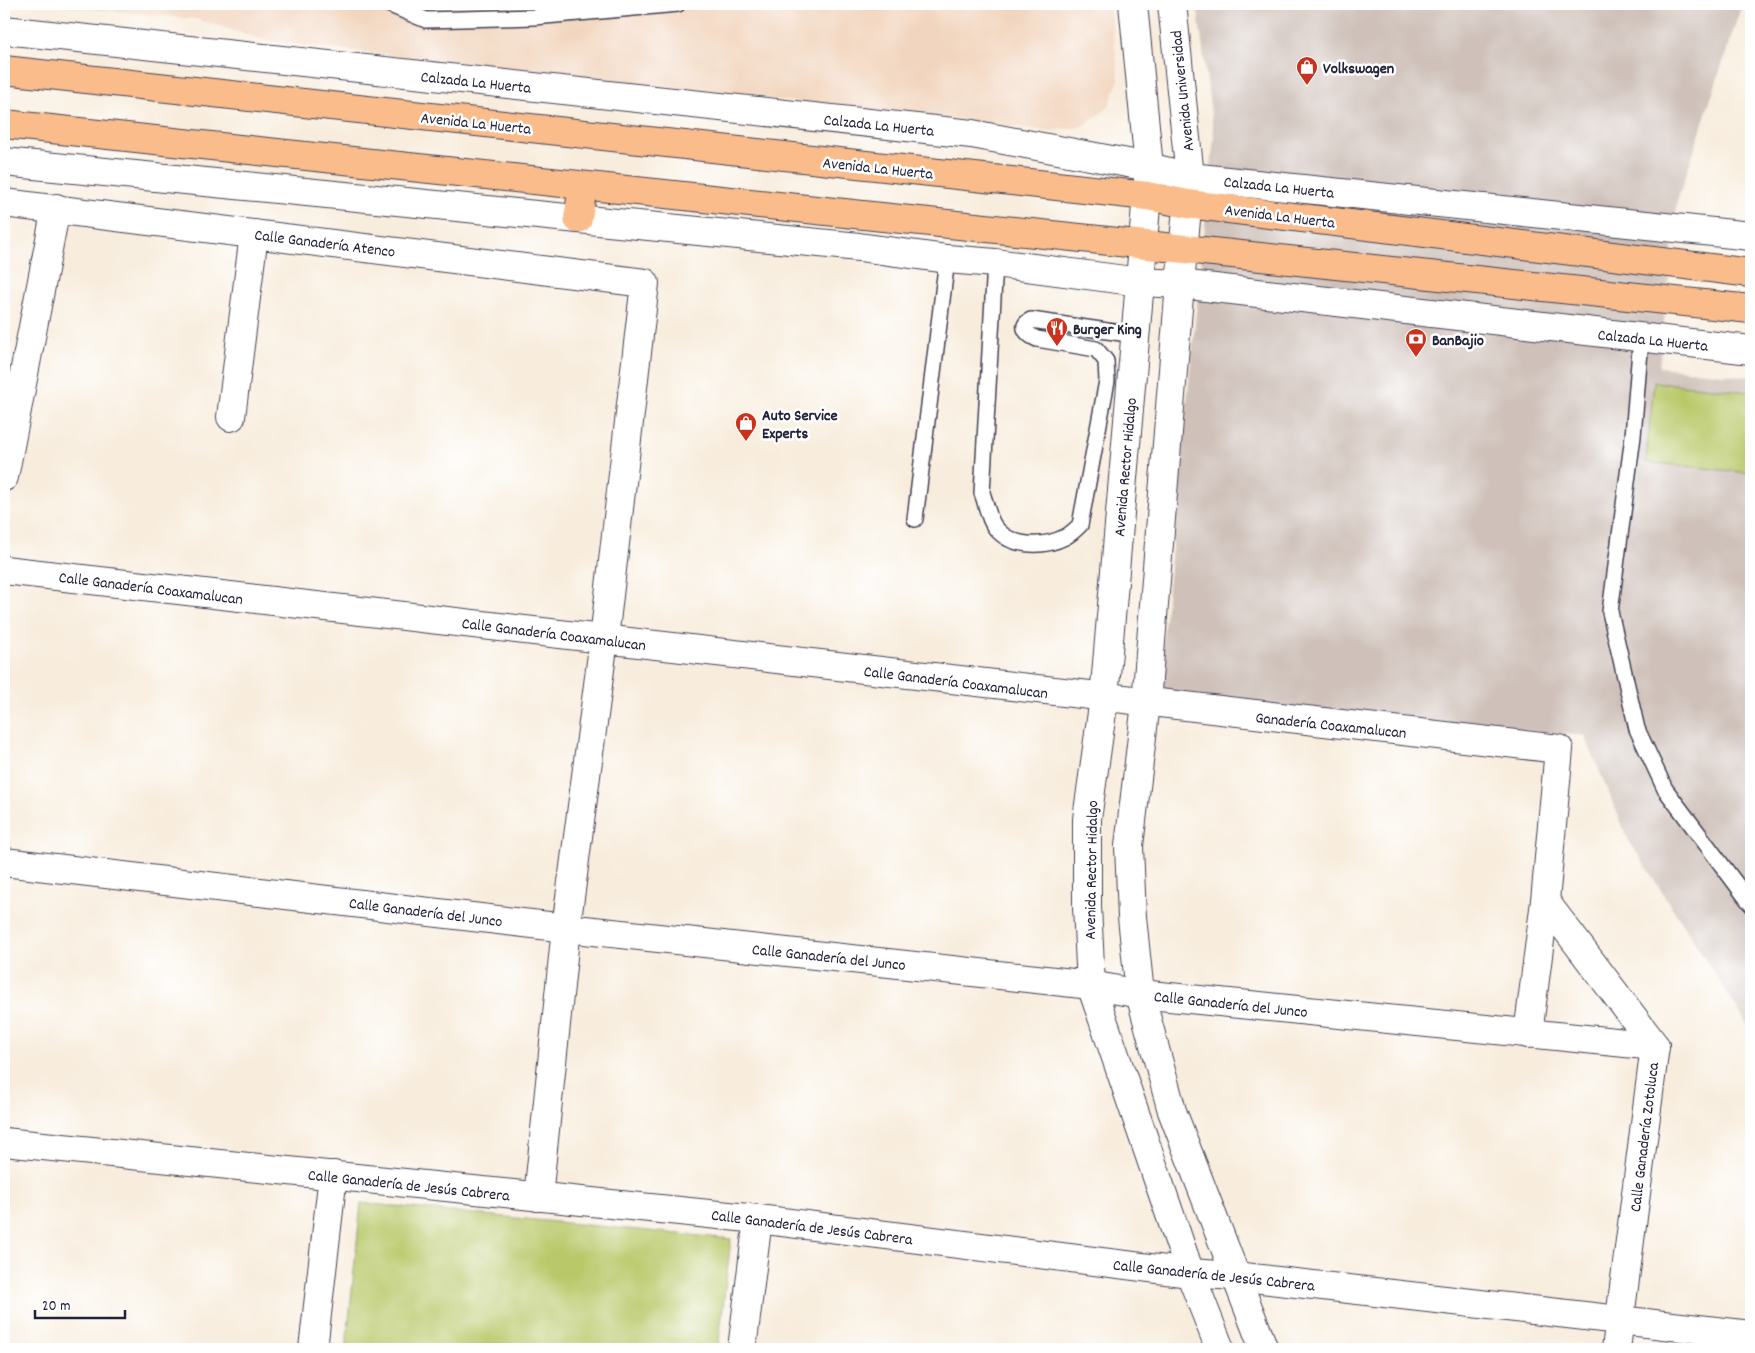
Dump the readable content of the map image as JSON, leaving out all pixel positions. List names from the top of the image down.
{
  "streets": {
    "main road": ["Avenida La Huerta"],
    "street": [
      "Calzada La Huerta",
      "Avenida Universidad",
      "Calle Ganadería Atenco",
      "Avenida Rector Hidalgo",
      "Calle Ganadería Coaxamalucan",
      "Ganadería Coaxamalucan",
      "Calle Ganadería del Junco",
      "Calle Ganadería Zotoluca",
      "Calle Ganadería de Jesús Cabrera"
    ]
  },
  "crossings": [
    ["Calzada La Huerta", "Avenida Universidad"],
    ["Calzada La Huerta", "Avenida La Huerta"],
    ["Calzada La Huerta", "Avenida Rector Hidalgo"],
    ["Avenida Universidad", "Avenida La Huerta"],
    ["Avenida La Huerta", "Avenida Rector Hidalgo"],
    ["Calle Ganadería Atenco", "Calle Ganadería Coaxamalucan"],
    ["Avenida Rector Hidalgo", "Calle Ganadería Coaxamalucan"],
    ["Avenida Rector Hidalgo", "Ganadería Coaxamalucan"],
    ["Avenida Rector Hidalgo", "Calle Ganadería del Junco"],
    ["Avenida Rector Hidalgo", "Calle Ganadería de Jesús Cabrera"],
    ["Calle Ganadería Coaxamalucan", "Ganadería Coaxamalucan"],
    ["Ganadería Coaxamalucan", "Calle Ganadería Zotoluca"],
    ["Calle Ganadería del Junco", "Calle Ganadería Zotoluca"],
    ["Calle Ganadería Zotoluca", "Calle Ganadería de Jesús Cabrera"]
  ],
  "places": {
    "shop": ["Volkswagen", "Auto Service Experts"],
    "restaurant": ["Burger King"],
    "bank": ["BanBajio"]
  },
  "scale_bar": "20 m"
}
